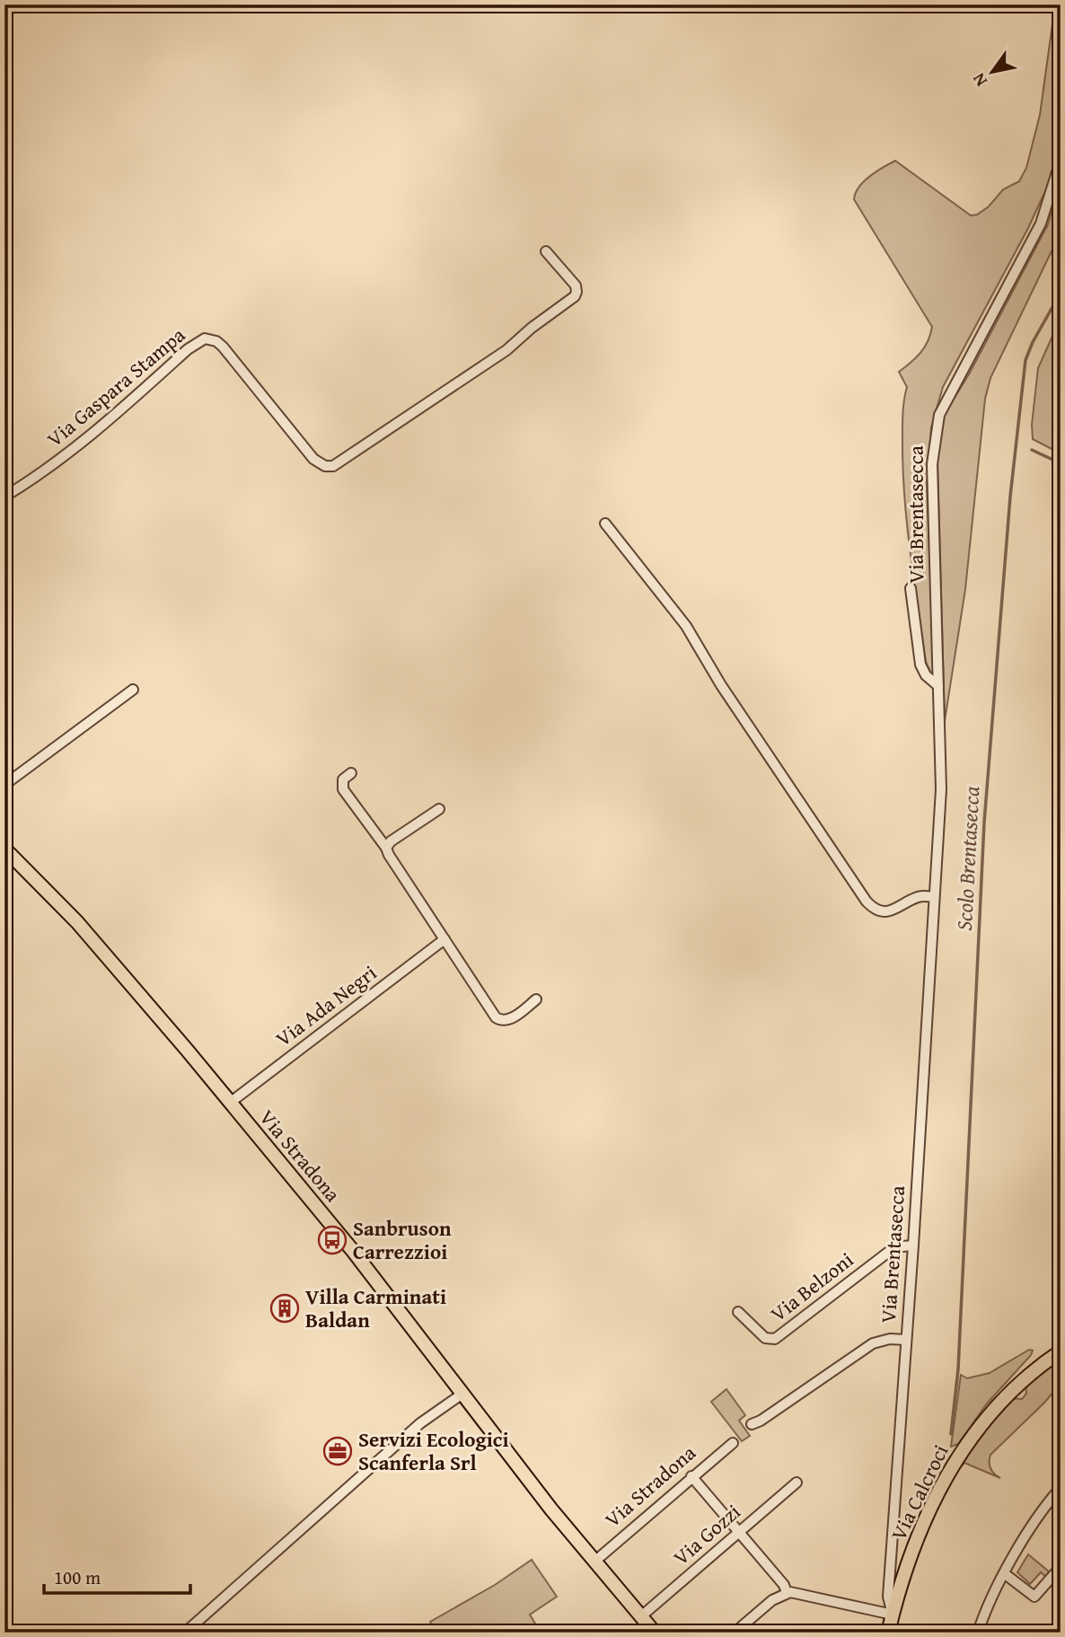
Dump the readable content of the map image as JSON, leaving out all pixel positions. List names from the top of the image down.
{
  "streets": {
    "main road": ["Via Stradona", "Via Calcroci"],
    "street": [
      "Via Gaspara Stampa",
      "Via Brentasecca",
      "Via Ada Negri",
      "Via Belzoni",
      "Via Gozzi"
    ]
  },
  "crossings": [
    ["Via Brentasecca", "Via Belzoni"],
    ["Via Brentasecca", "Via Calcroci"],
    ["Via Ada Negri", "Via Stradona"],
    ["Via Stradona", "Via Gozzi"]
  ],
  "water": ["Scolo Brentasecca"],
  "places": {
    "bus stop": ["Sanbruson Carrezzioi"],
    "building": ["Villa Carminati Baldan"],
    "office": ["Servizi Ecologici Scanferla Srl"]
  },
  "scale_bar": "100 m",
  "north": "bottom left"
}
